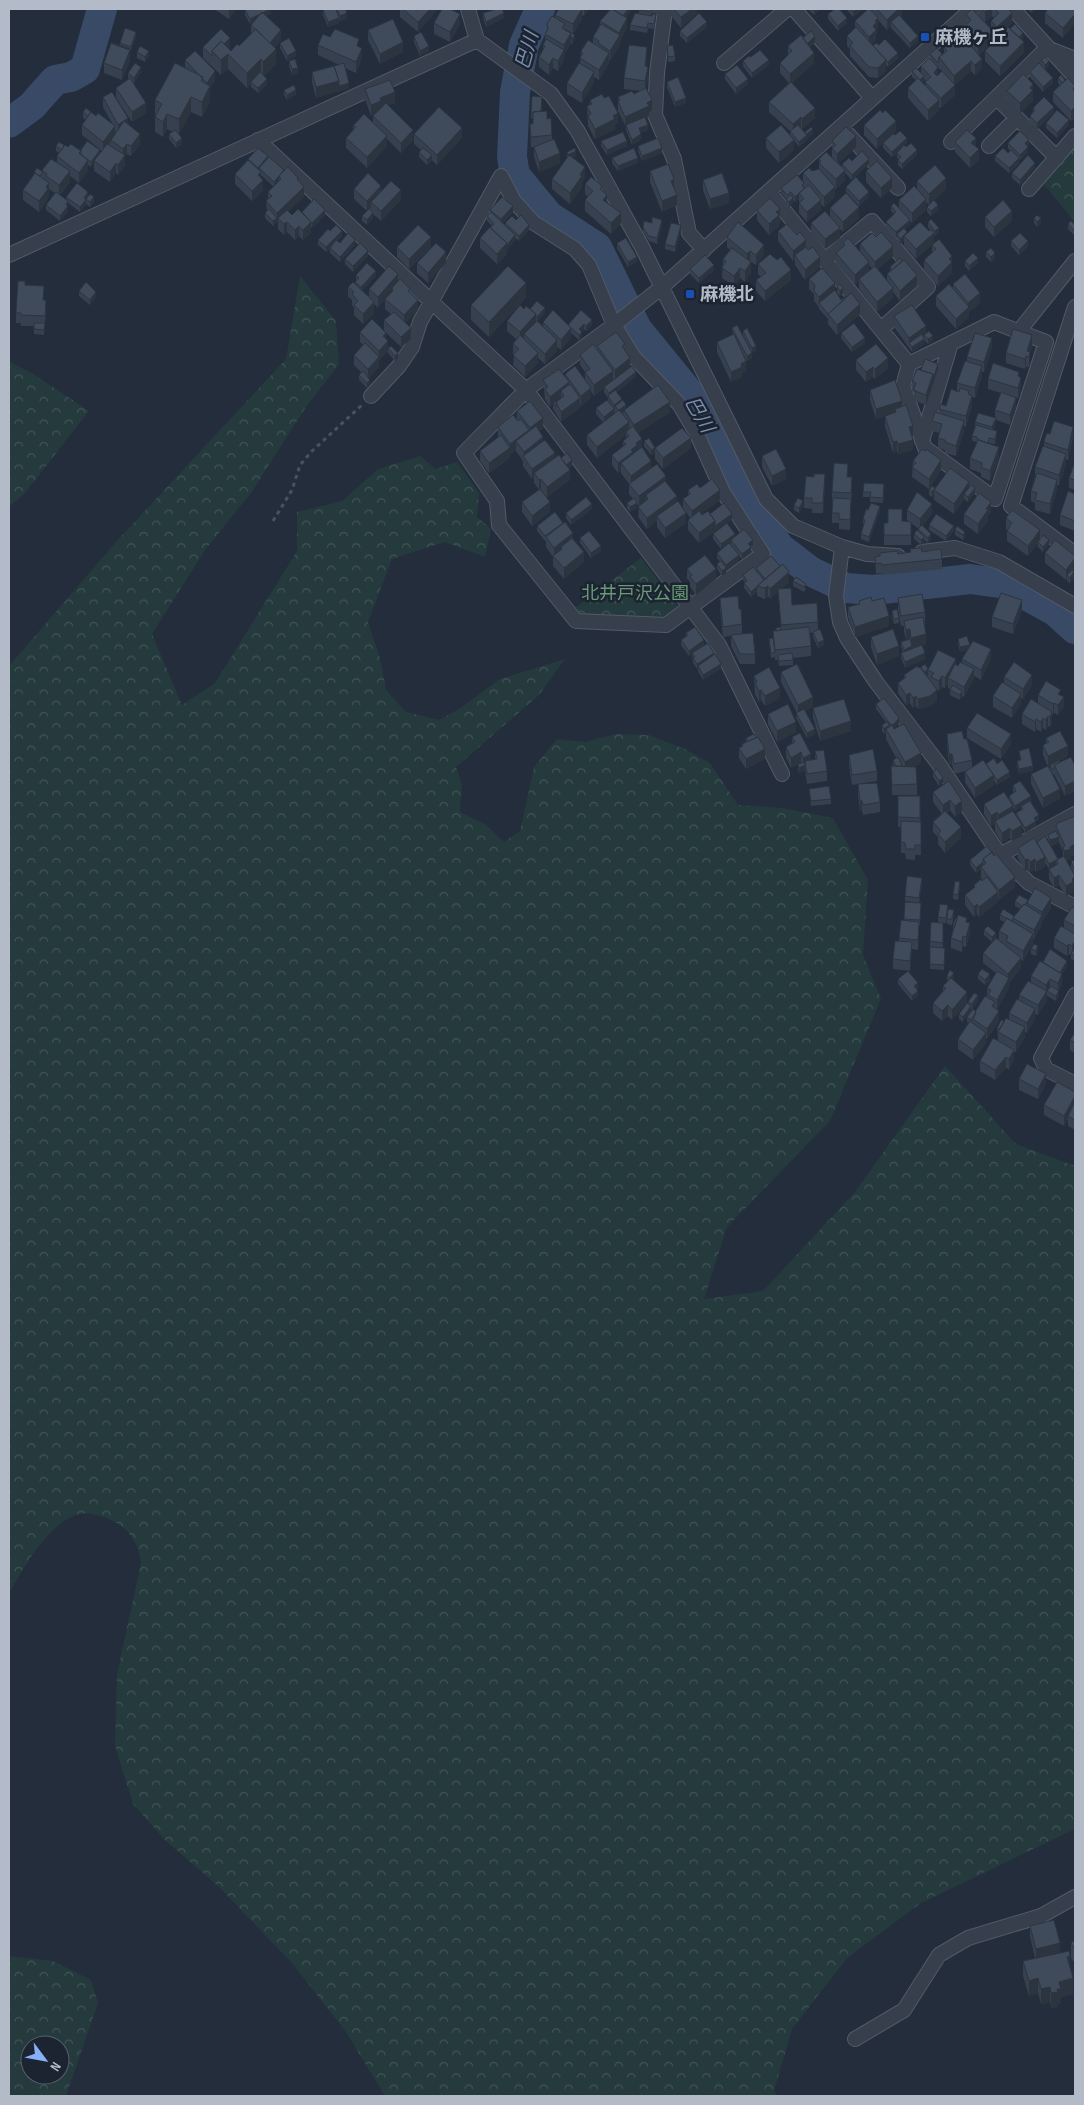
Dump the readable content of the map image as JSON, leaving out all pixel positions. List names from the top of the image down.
{
  "water": ["巴川"],
  "parks": ["北井戸沢公園"],
  "places": {
    "transit": ["麻機ヶ丘", "麻機北"]
  },
  "north": "bottom right"
}
